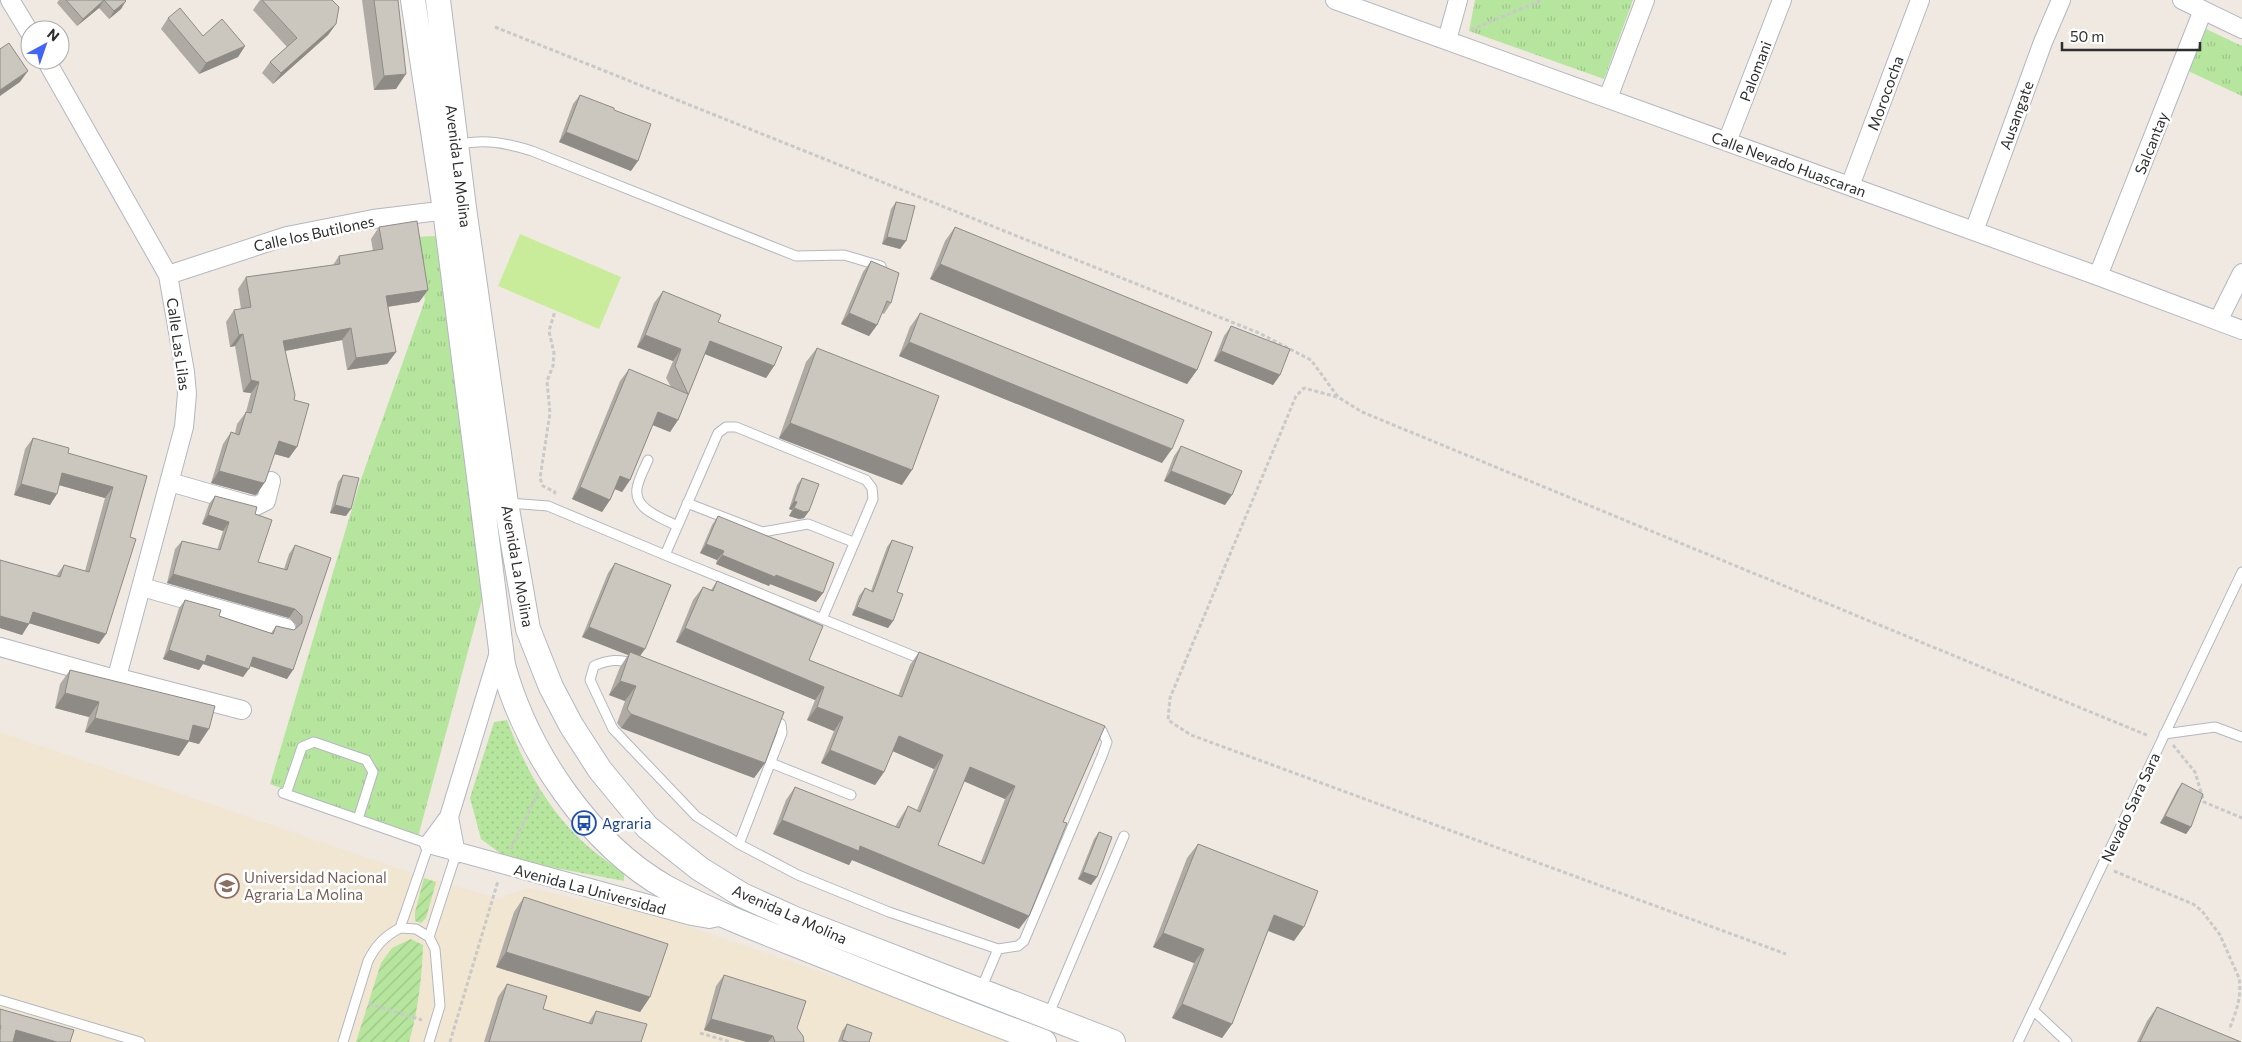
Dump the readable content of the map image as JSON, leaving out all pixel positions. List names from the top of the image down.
{
  "streets": {
    "main road": ["Avenida La Molina"],
    "street": [
      "Palomani",
      "Morococha",
      "Ausangate",
      "Salcantay",
      "Calle Nevado Huascaran",
      "Calle los Butilones",
      "Calle Las Lilas",
      "Avenida La Universidad"
    ],
    "lane": ["Nevado Sara Sara"]
  },
  "crossings": [
    ["Palomani", "Calle Nevado Huascaran"],
    ["Morococha", "Calle Nevado Huascaran"],
    ["Ausangate", "Calle Nevado Huascaran"],
    ["Salcantay", "Calle Nevado Huascaran"],
    ["Avenida La Molina", "Calle los Butilones"],
    ["Avenida La Molina", "Avenida La Universidad"],
    ["Calle los Butilones", "Calle Las Lilas"]
  ],
  "places": {
    "bus stop": ["Agraria"],
    "school or university": ["Universidad Nacional Agraria La Molina"]
  },
  "scale_bar": "50 m",
  "north": "top right"
}
